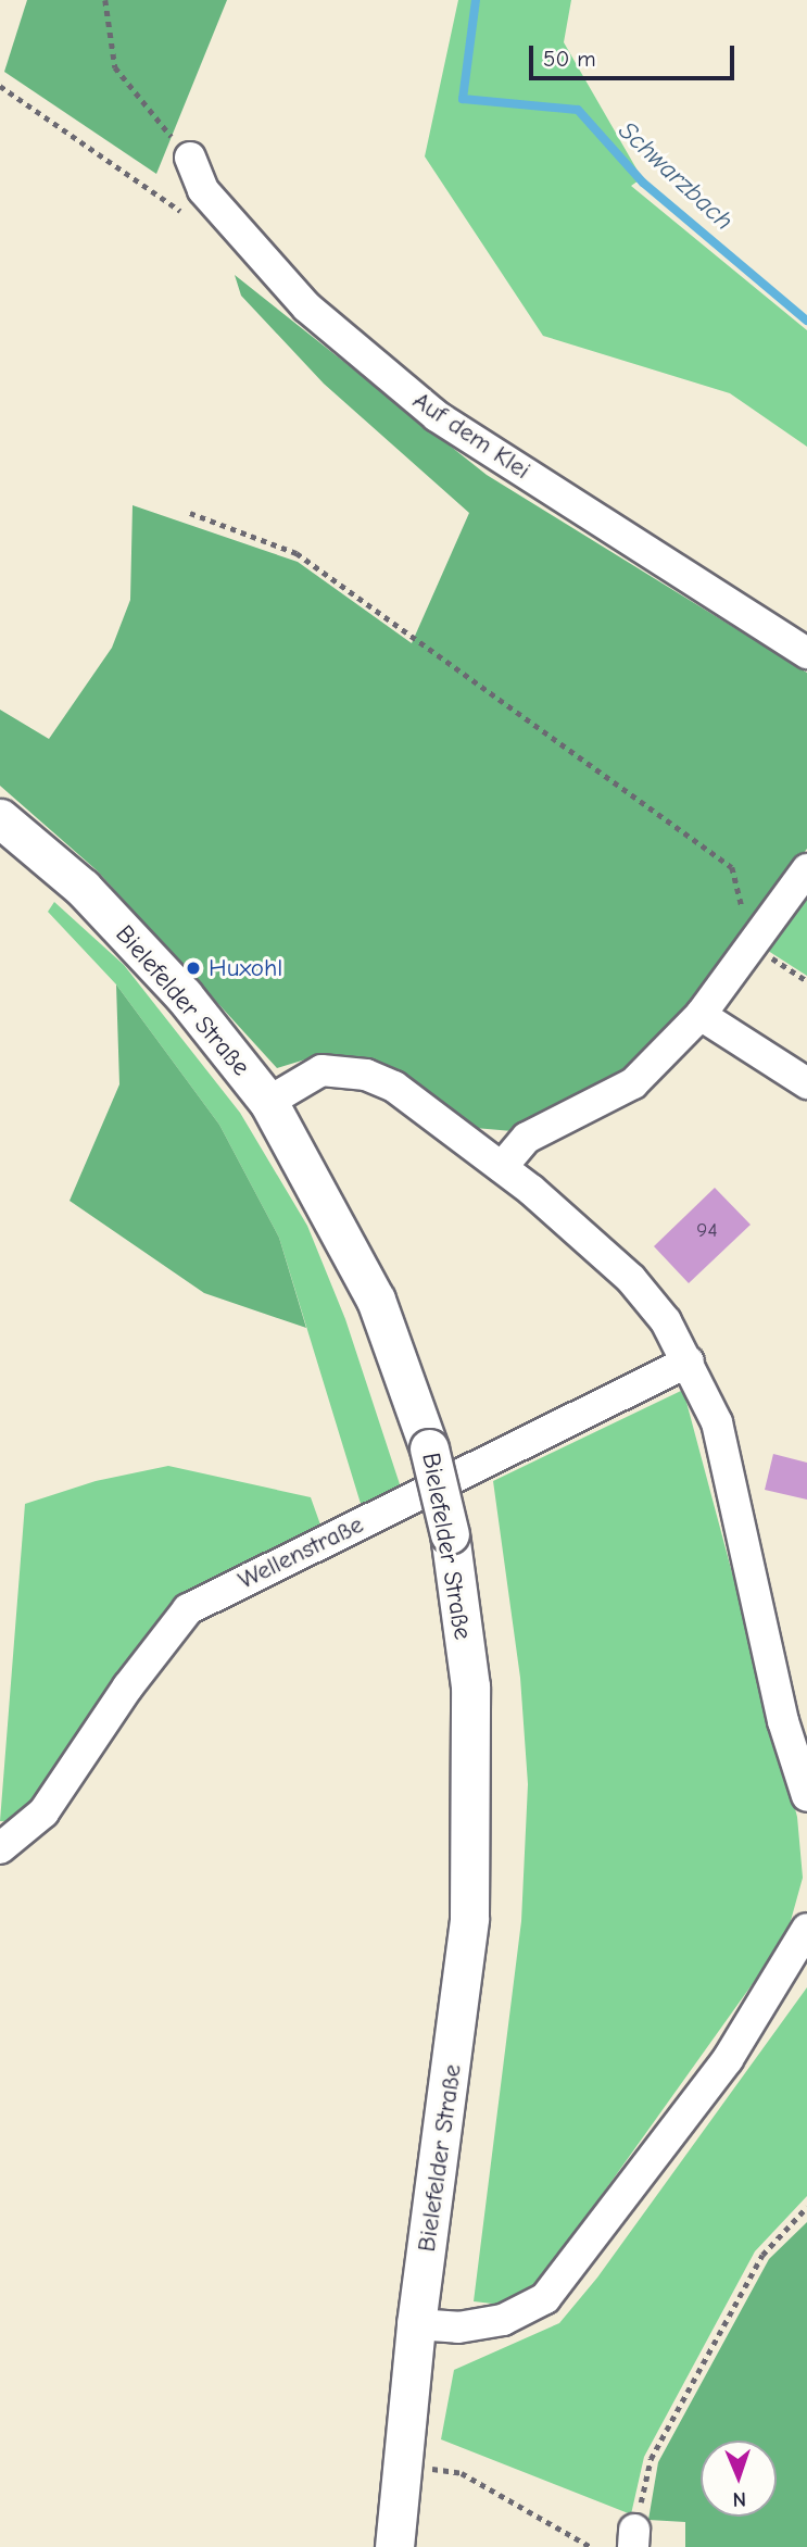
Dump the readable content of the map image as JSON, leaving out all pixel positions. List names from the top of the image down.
{
  "streets": {
    "main road": ["Bielefelder Straße"],
    "street": ["Auf dem Klei", "Wellenstraße"]
  },
  "water": ["Schwarzbach"],
  "places": ["Huxohl"],
  "house_numbers": ["94"],
  "scale_bar": "50 m",
  "north": "bottom"
}
